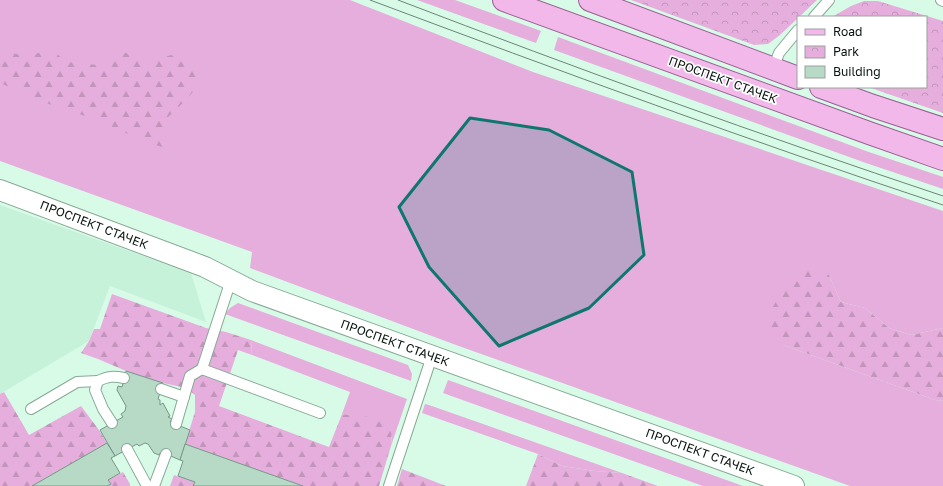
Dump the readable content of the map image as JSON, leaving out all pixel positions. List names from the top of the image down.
{
  "streets": {
    "main road": ["ПРОСПЕКТ СТАЧЕК"]
  },
  "legend": ["Road", "Park", "Building"]
}
